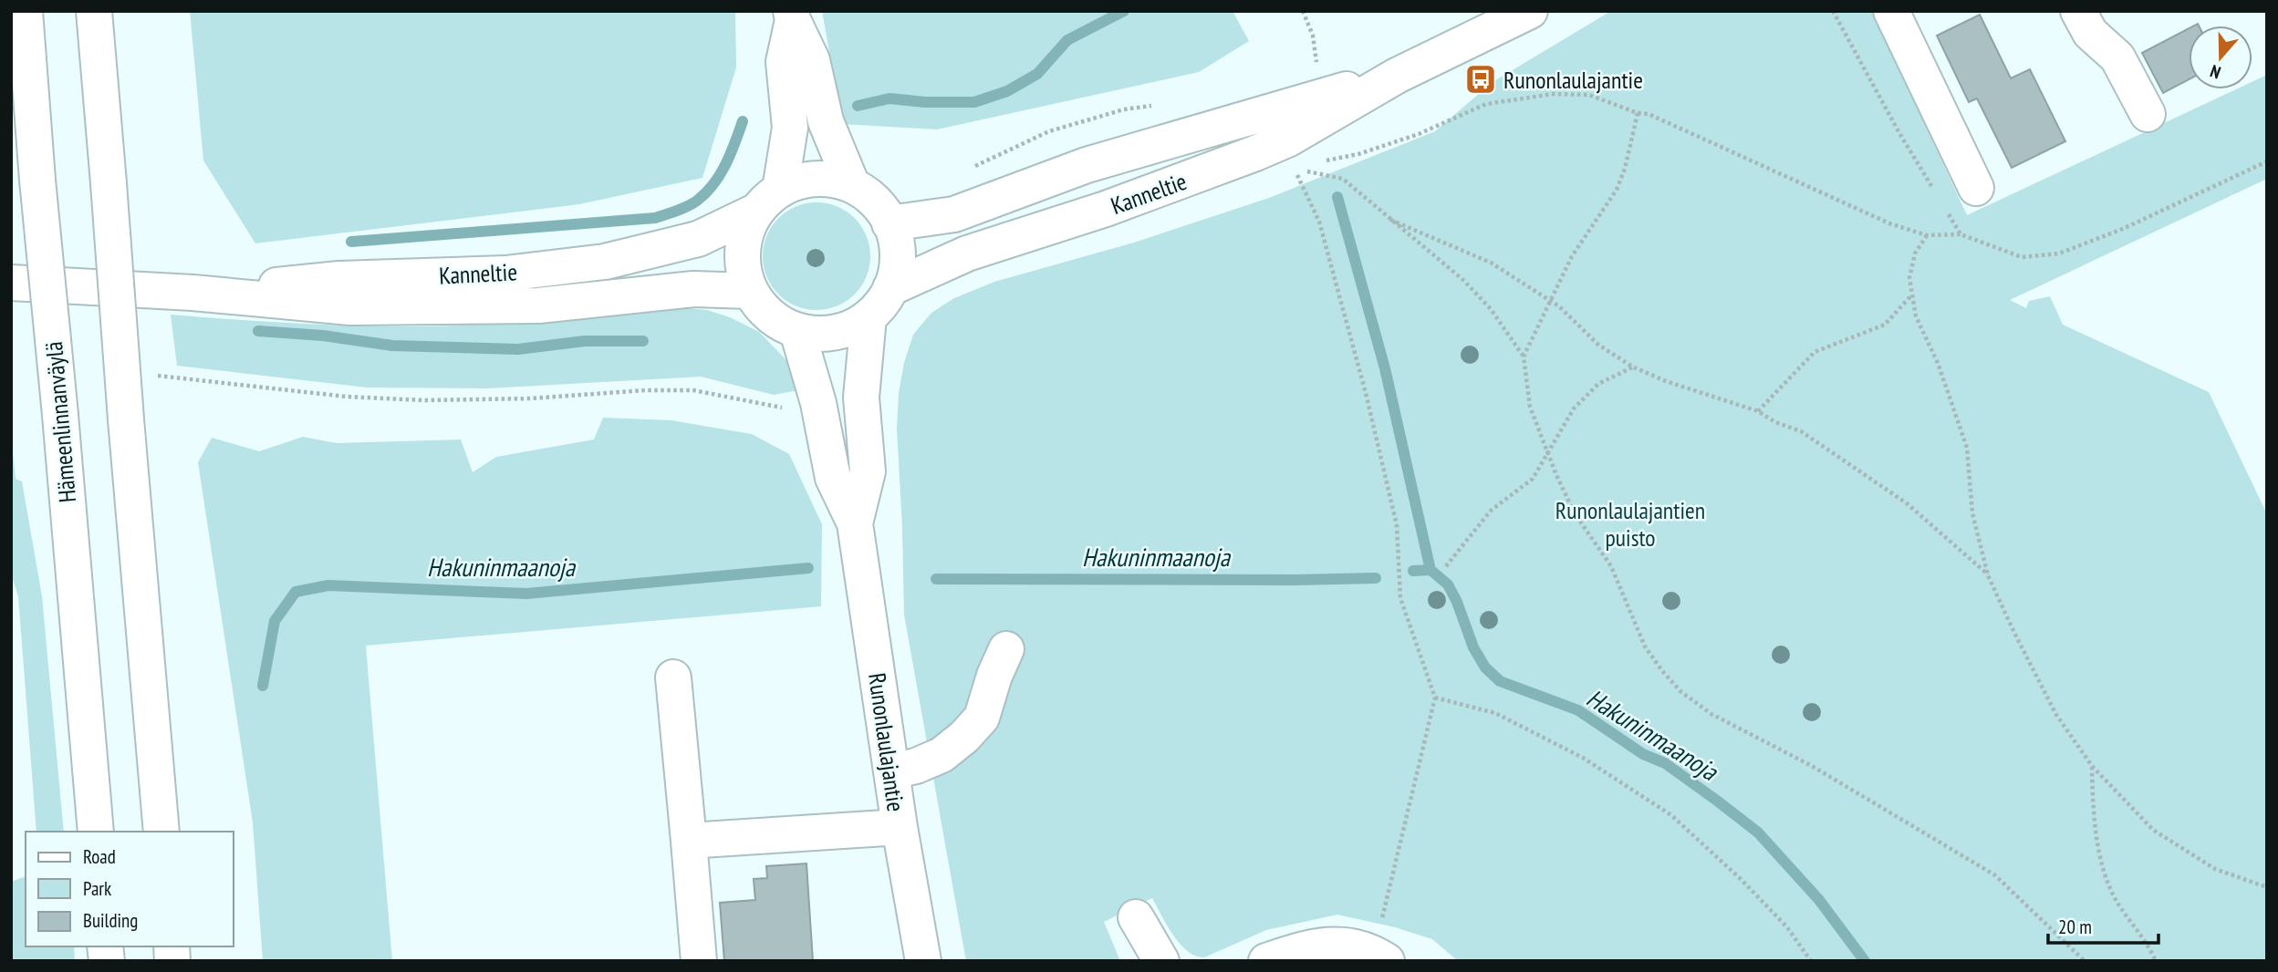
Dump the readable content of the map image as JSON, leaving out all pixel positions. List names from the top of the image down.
{
  "streets": {
    "main road": ["Kanneltie", "Hämeenlinnanväylä", "Runonlaulajantie"]
  },
  "crossings": [
    ["Kanneltie", "Runonlaulajantie"]
  ],
  "water": ["Hakuninmaanoja"],
  "parks": ["Runonlaulajantien puisto"],
  "places": {
    "bus stop": ["Runonlaulajantie"]
  },
  "legend": ["Road", "Park", "Building"],
  "scale_bar": "20 m",
  "north": "bottom"
}
